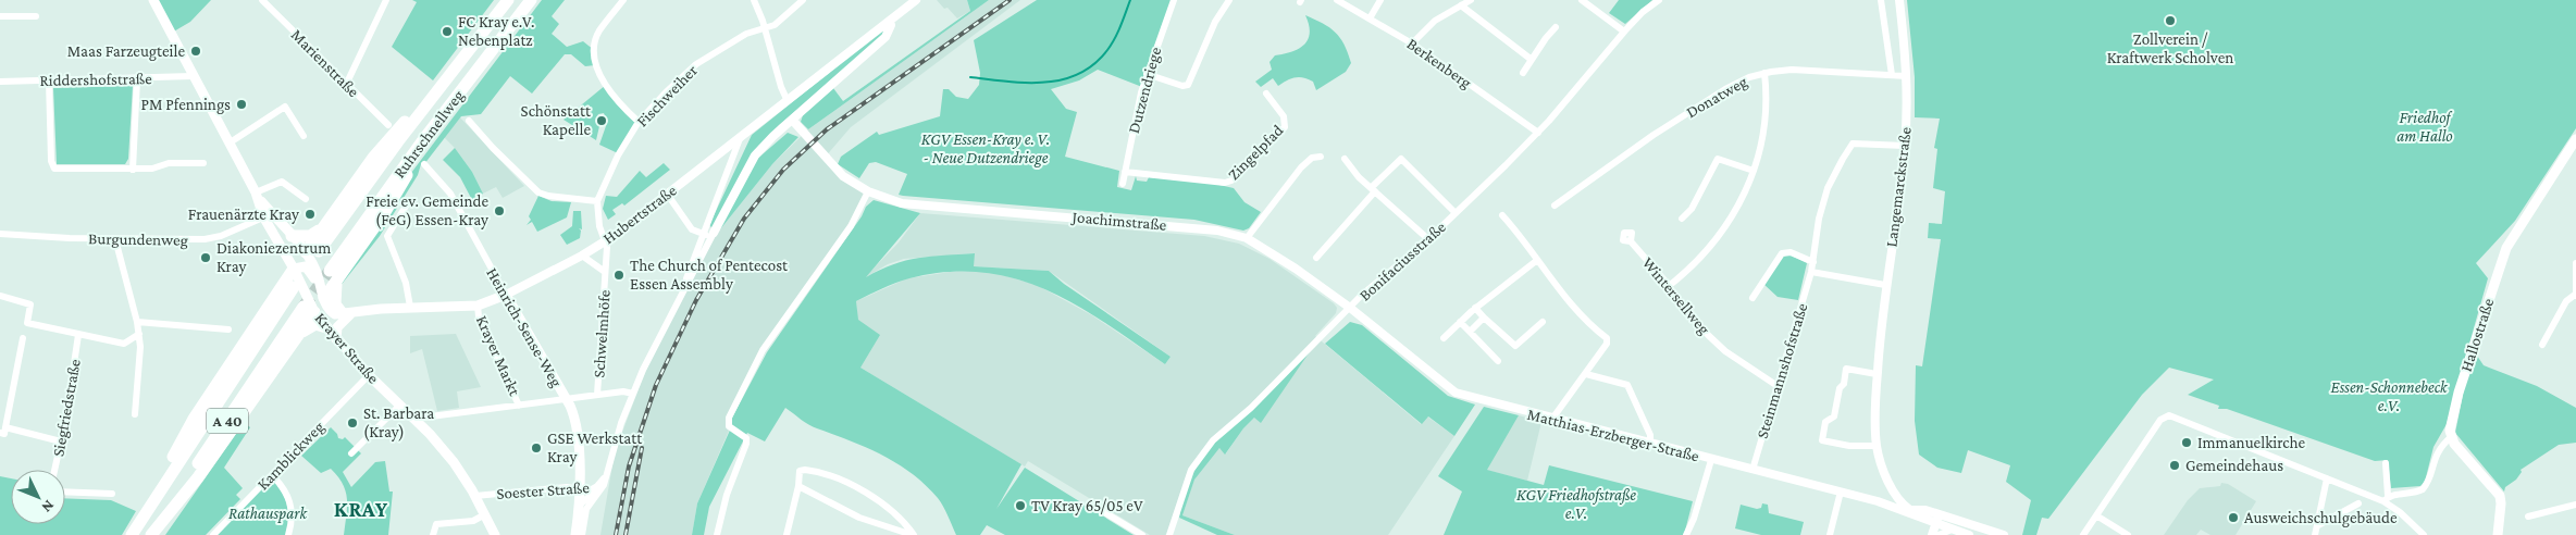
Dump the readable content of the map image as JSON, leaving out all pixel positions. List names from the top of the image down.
{
  "streets": {
    "highway": ["Ruhrschnellweg", "A 40"],
    "main road": [
      "Hubertstraße",
      "Heinrich-Sense-Weg",
      "Hallostraße",
      "Krayer Straße"
    ],
    "street": [
      "Marienstraße",
      "Berkenberg",
      "Riddershofstraße",
      "Dutzendriege",
      "Fischweiher",
      "Donatweg",
      "Zingelpfad",
      "Langemarckstraße",
      "Joachimstraße",
      "Burgundenweg",
      "Bonifaciusstraße",
      "Wintersellweg",
      "Schwelmhöfe",
      "Krayer Markt",
      "Steinmannshofstraße",
      "Siegfriedstraße",
      "Matthias-Erzberger-Straße",
      "Kamblickweg",
      "Soester Straße"
    ]
  },
  "crossings": [
    ["Berkenberg", "Bonifaciusstraße"],
    ["Riddershofstraße", "Krayer Straße"],
    ["Dutzendriege", "Zingelpfad"],
    ["Fischweiher", "Hubertstraße"],
    ["Fischweiher", "Schwelmhöfe"],
    ["Donatweg", "Langemarckstraße"],
    ["Ruhrschnellweg", "Krayer Straße"],
    ["Langemarckstraße", "Steinmannshofstraße"],
    ["Langemarckstraße", "Matthias-Erzberger-Straße"],
    ["Hubertstraße", "Heinrich-Sense-Weg"],
    ["Hubertstraße", "Schwelmhöfe"],
    ["Hubertstraße", "Krayer Markt"],
    ["Joachimstraße", "Bonifaciusstraße"],
    ["Joachimstraße", "Matthias-Erzberger-Straße"],
    ["Burgundenweg", "Krayer Straße"],
    ["Bonifaciusstraße", "Matthias-Erzberger-Straße"],
    ["Wintersellweg", "Steinmannshofstraße"],
    ["Heinrich-Sense-Weg", "Soester Straße"],
    ["Krayer Straße", "A 40"],
    ["Krayer Straße", "Kamblickweg"],
    ["Krayer Straße", "Soester Straße"],
    ["Steinmannshofstraße", "Matthias-Erzberger-Straße"]
  ],
  "districts": ["KRAY"],
  "parks": [
    "Friedhof am Hallo",
    "KGV Essen-Kray e. V. - Neue Dutzendriege",
    "Essen-Schonnebeck e.V.",
    "KGV Friedhofstraße e.V.",
    "Rathauspark"
  ],
  "places": [
    "Zollverein / Kraftwerk Scholven",
    "FC Kray e.V. Nebenplatz",
    "Maas Farzeugteile",
    "PM Pfennings",
    "Schönstatt Kapelle",
    "Freie ev. Gemeinde (FeG) Essen-Kray",
    "Frauenärzte Kray",
    "Diakoniezentrum Kray",
    "The Church of Pentecost Essen Assembly",
    "St. Barbara (Kray)",
    "Immanuelkirche",
    "GSE Werkstatt Kray",
    "Gemeindehaus",
    "TV Kray 65/05 eV",
    "Ausweichschulgebäude"
  ],
  "north": "bottom right"
}
